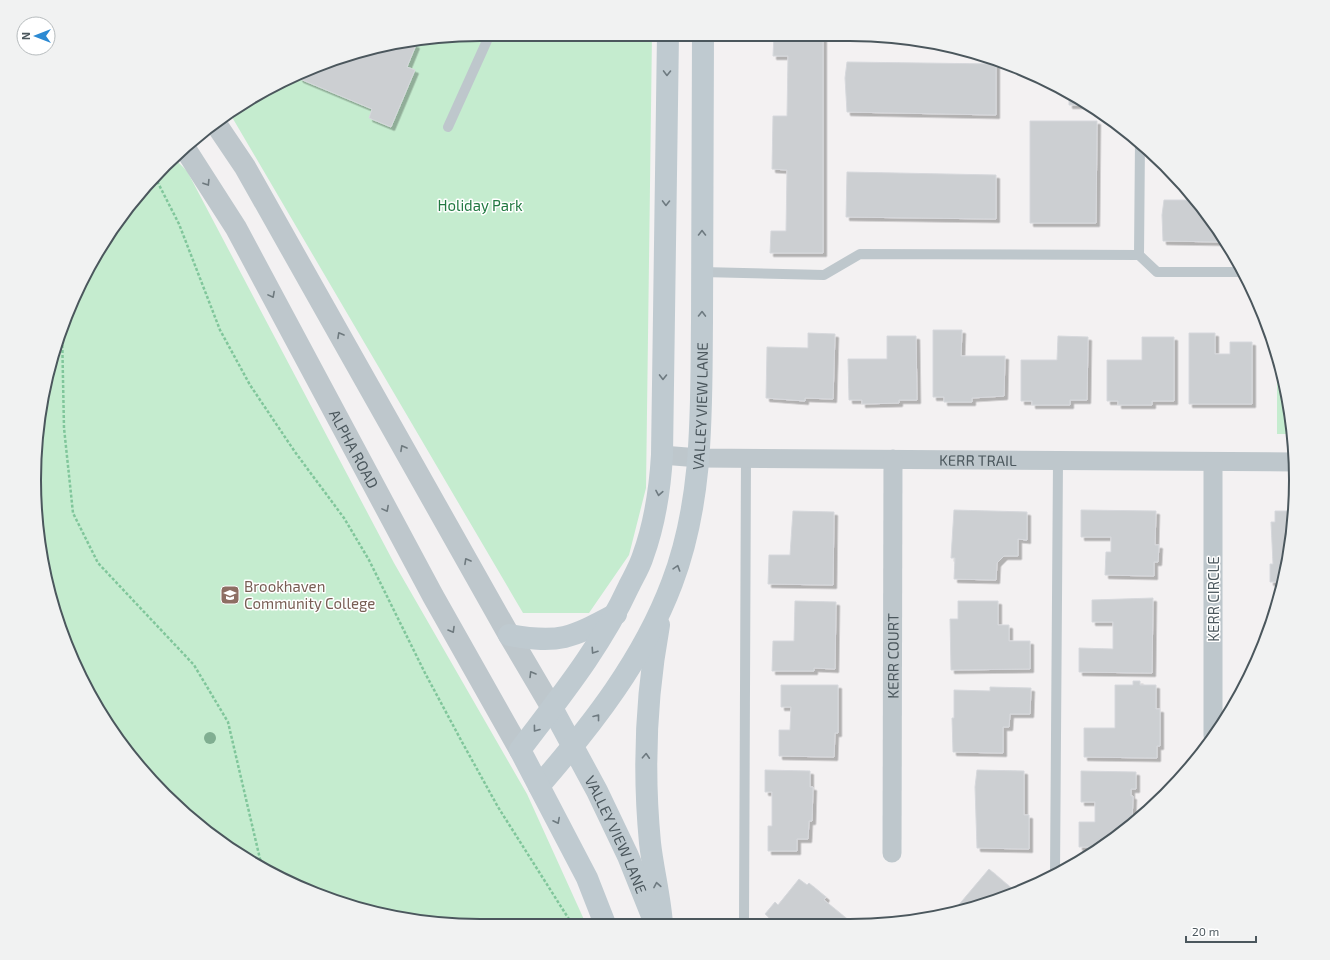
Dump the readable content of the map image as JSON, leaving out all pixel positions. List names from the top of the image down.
{
  "streets": {
    "main road": ["VALLEY VIEW LANE"],
    "street": [
      "ALPHA ROAD",
      "KERR TRAIL",
      "KERR CIRCLE",
      "KERR COURT"
    ]
  },
  "crossings": [
    ["VALLEY VIEW LANE", "KERR TRAIL"],
    ["KERR TRAIL", "KERR CIRCLE"],
    ["KERR TRAIL", "KERR COURT"]
  ],
  "parks": ["Holiday Park"],
  "places": {
    "school or university": ["Brookhaven Community College"]
  },
  "scale_bar": "20 m",
  "north": "left"
}
